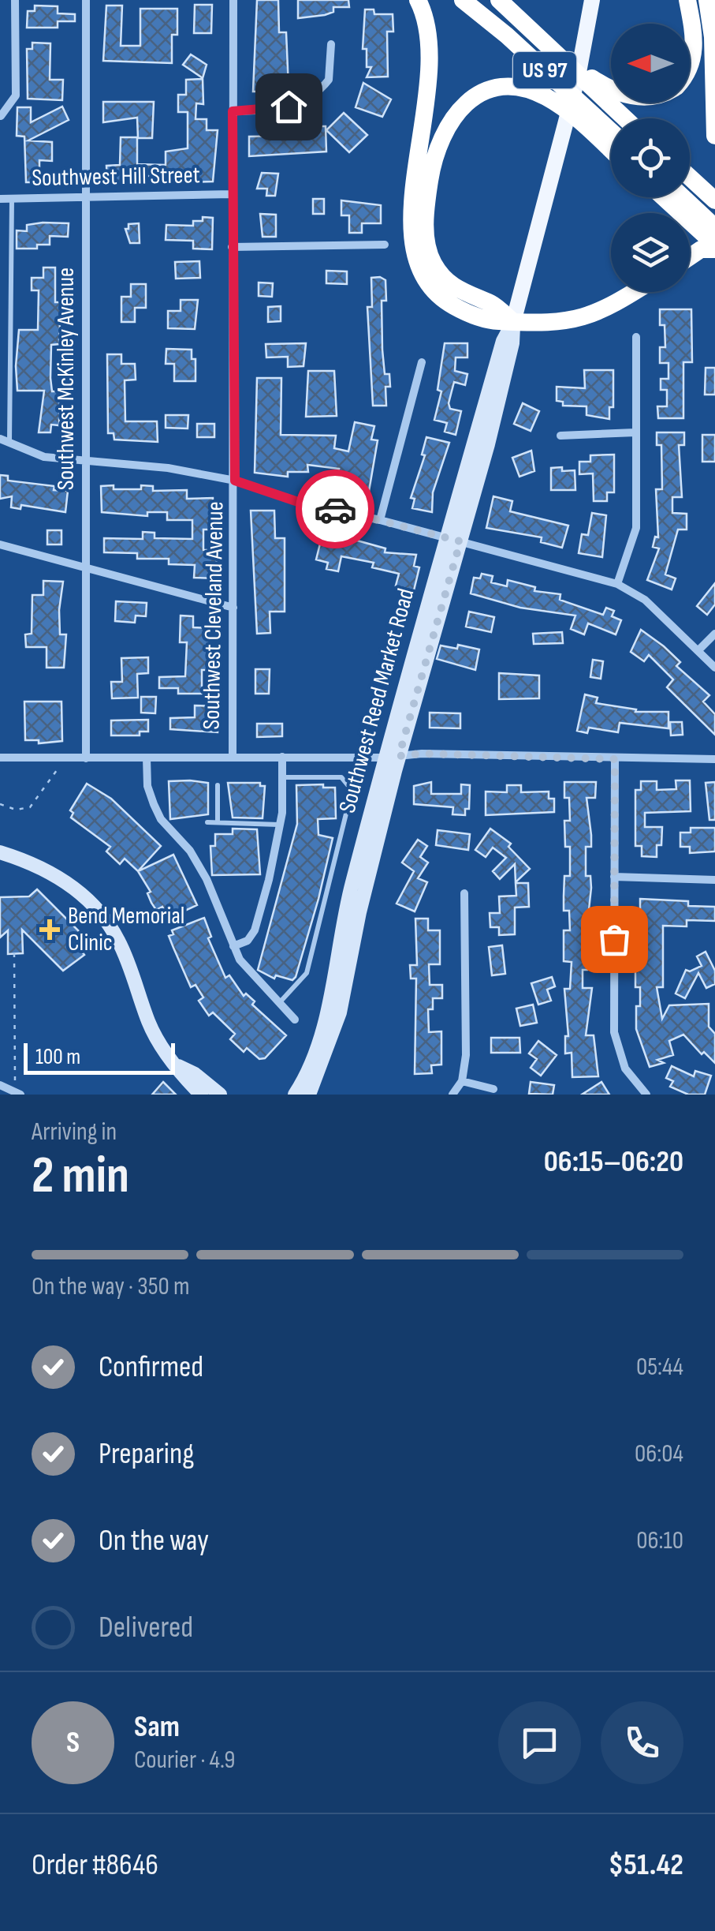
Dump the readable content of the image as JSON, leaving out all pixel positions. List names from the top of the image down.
{
  "streets": {
    "highway": ["US 97"],
    "main road": ["Southwest Reed Market Road"],
    "street": ["Southwest Hill Street", "Southwest McKinley Avenue", "Southwest Cleveland Avenue"]
  },
  "crossings": [
    ["Southwest Hill Street", "Southwest McKinley Avenue"],
    ["Southwest Hill Street", "Southwest Cleveland Avenue"]
  ],
  "places": {
    "health": ["Bend Memorial Clinic"]
  },
  "scale_bar": "100 m",
  "north": "left",
  "page": {
    "scale": "100 m",
    "heading": ["2 min", "Arriving in", "06:15–06:20"],
    "panel": [
      "Sam",
      "Courier · 4.9",
      "Order #8646",
      "$51.42"
    ],
    "bar": "On the way · 350 m",
    "list": [
      ["Confirmed", "05:44"],
      ["Preparing", "06:04"],
      ["On the way", "06:10"],
      "Delivered"
    ],
    "round": "S"
  }
}
